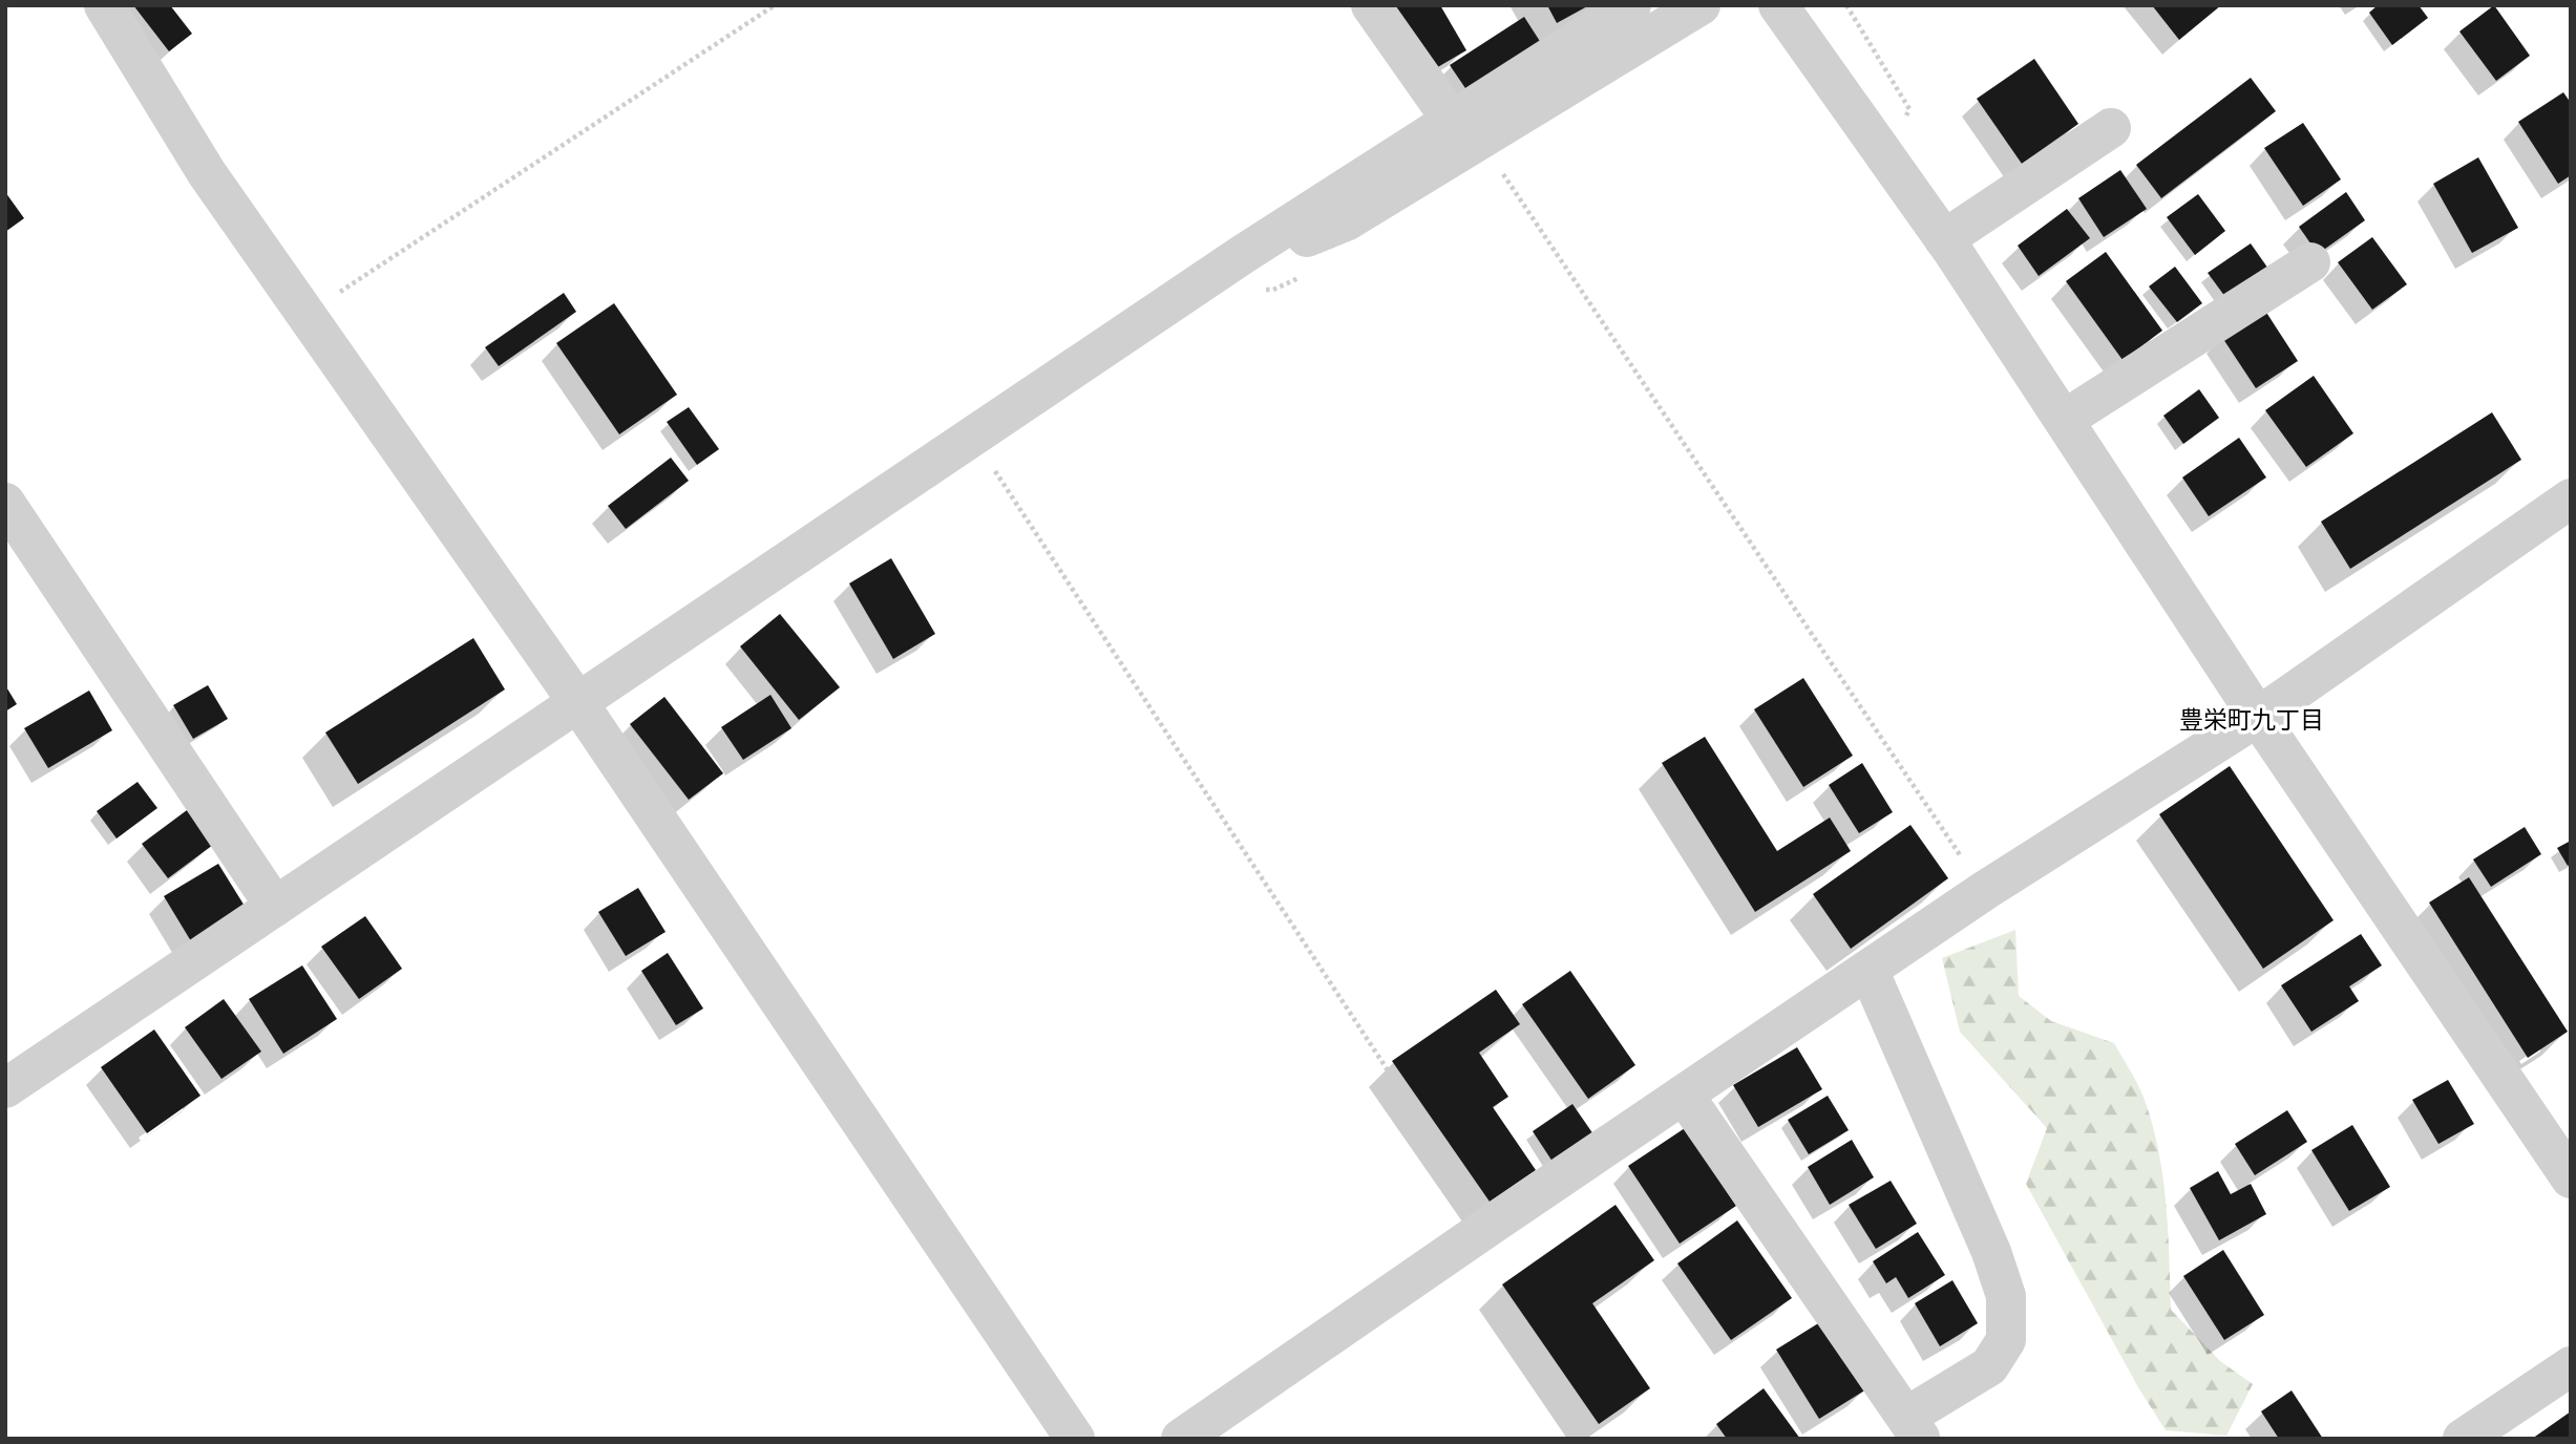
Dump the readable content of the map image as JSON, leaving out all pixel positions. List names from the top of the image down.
{
  "districts": ["豊栄町九丁目"]
}
